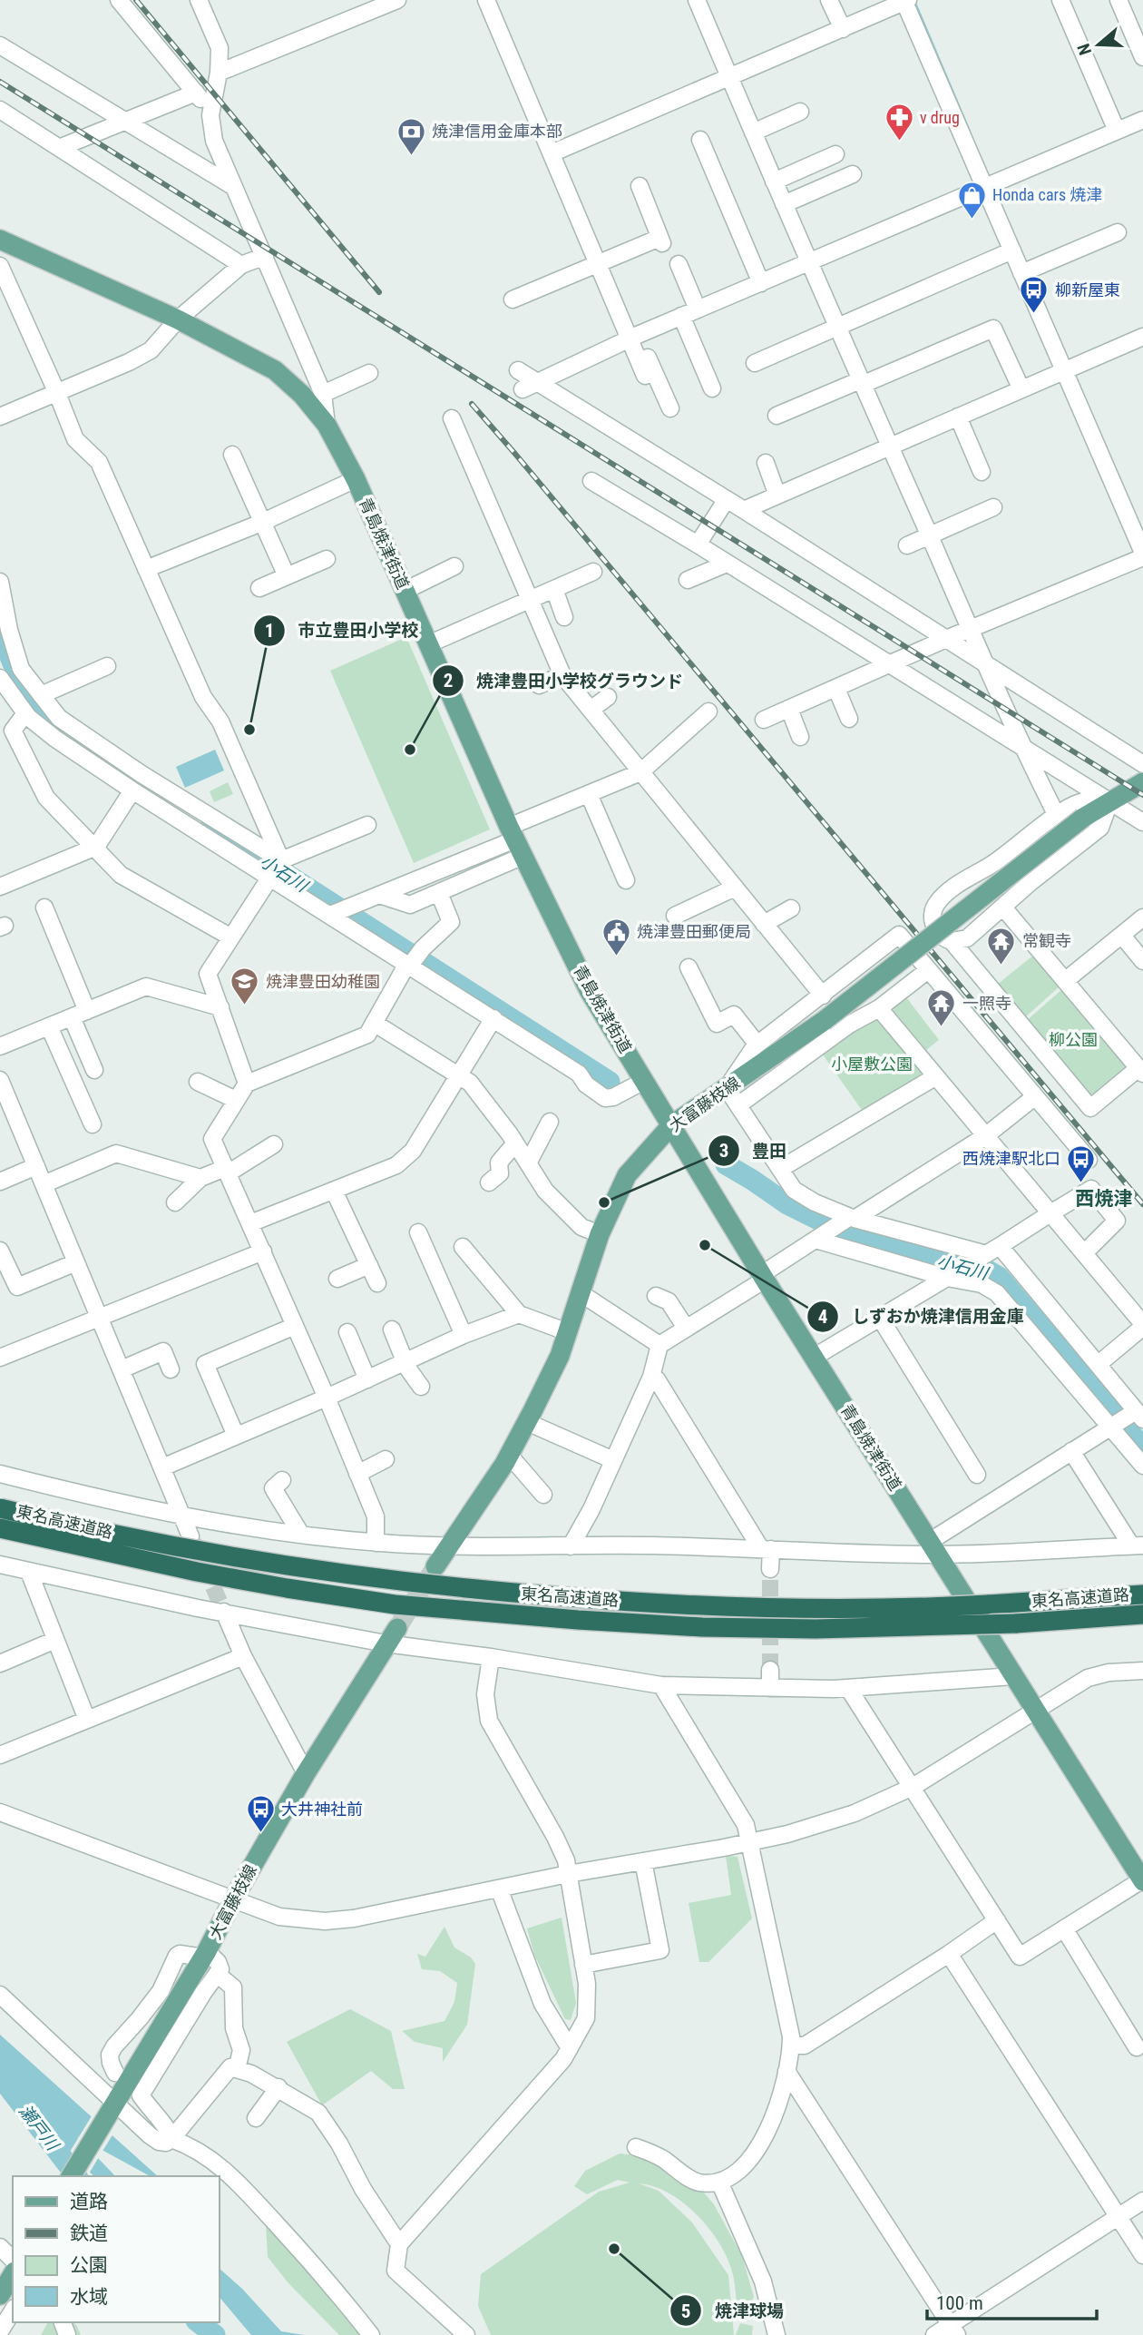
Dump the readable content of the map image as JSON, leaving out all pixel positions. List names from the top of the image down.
{
  "streets": {
    "highway": ["東名高速道路"],
    "main road": ["青島焼津街道", "大富藤枝線"]
  },
  "crossings": [
    ["青島焼津街道", "大富藤枝線"]
  ],
  "districts": ["西焼津"],
  "water": ["小石川", "瀬戸川"],
  "parks": ["柳公園", "小屋敷公園"],
  "places": {
    "pharmacy": ["v drug"],
    "bank": ["焼津信用金庫本部"],
    "shop": ["Honda cars 焼津"],
    "bus stop": ["柳新屋東", "西焼津駅北口", "大井神社前"],
    "other": [
      "市立豊田小学校",
      "焼津豊田小学校グラウンド",
      "豊田",
      "しずおか焼津信用金庫",
      "焼津球場"
    ],
    "public building": ["焼津豊田郵便局"],
    "temple": ["常観寺", "一照寺"],
    "school or university": ["焼津豊田幼稚園"]
  },
  "legend": [
    "道路",
    "鉄道",
    "公園",
    "水域"
  ],
  "scale_bar": "100 m",
  "north": "left"
}
